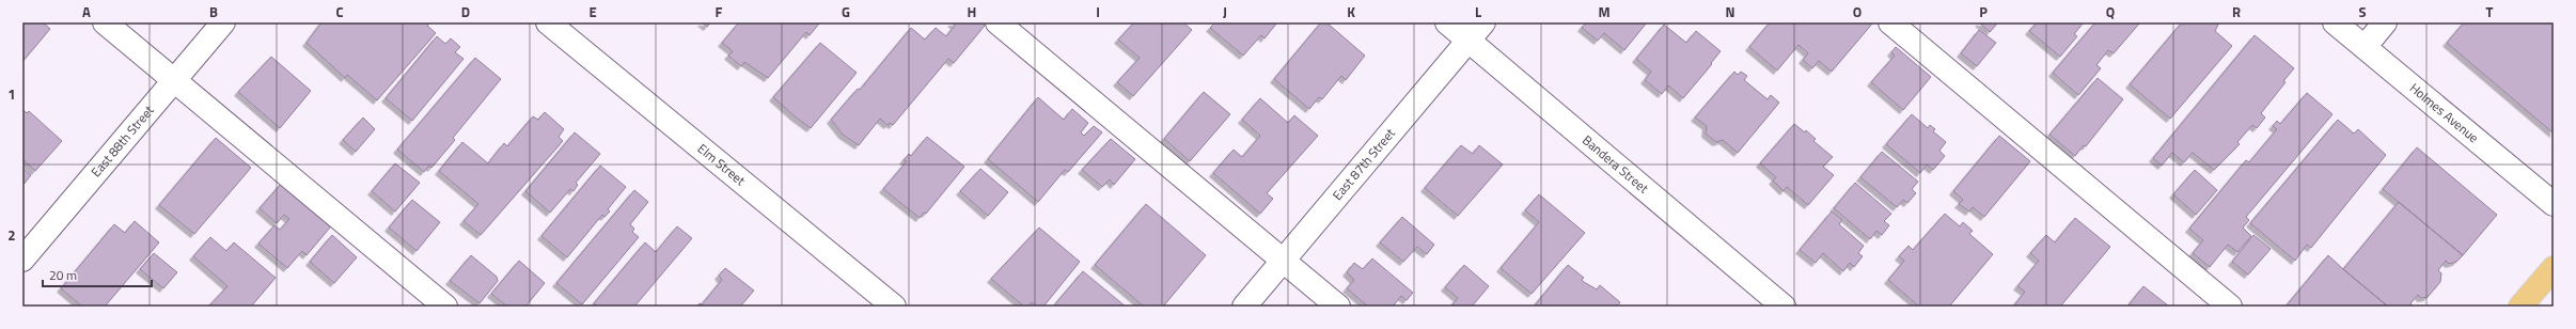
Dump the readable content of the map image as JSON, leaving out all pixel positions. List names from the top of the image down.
{
  "streets": {
    "street": [
      "Holmes Avenue",
      "East 88th Street",
      "Elm Street",
      "East 87th Street",
      "Bandera Street"
    ]
  },
  "crossings": [
    ["East 87th Street", "Bandera Street"]
  ],
  "scale_bar": "20 m",
  "grid": {
    "columns": [
      "A",
      "B",
      "C",
      "D",
      "E",
      "F",
      "G",
      "H",
      "I",
      "J",
      "K",
      "L",
      "M",
      "N",
      "O",
      "P",
      "Q",
      "R",
      "S",
      "T"
    ],
    "rows": ["1", "2"]
  }
}
